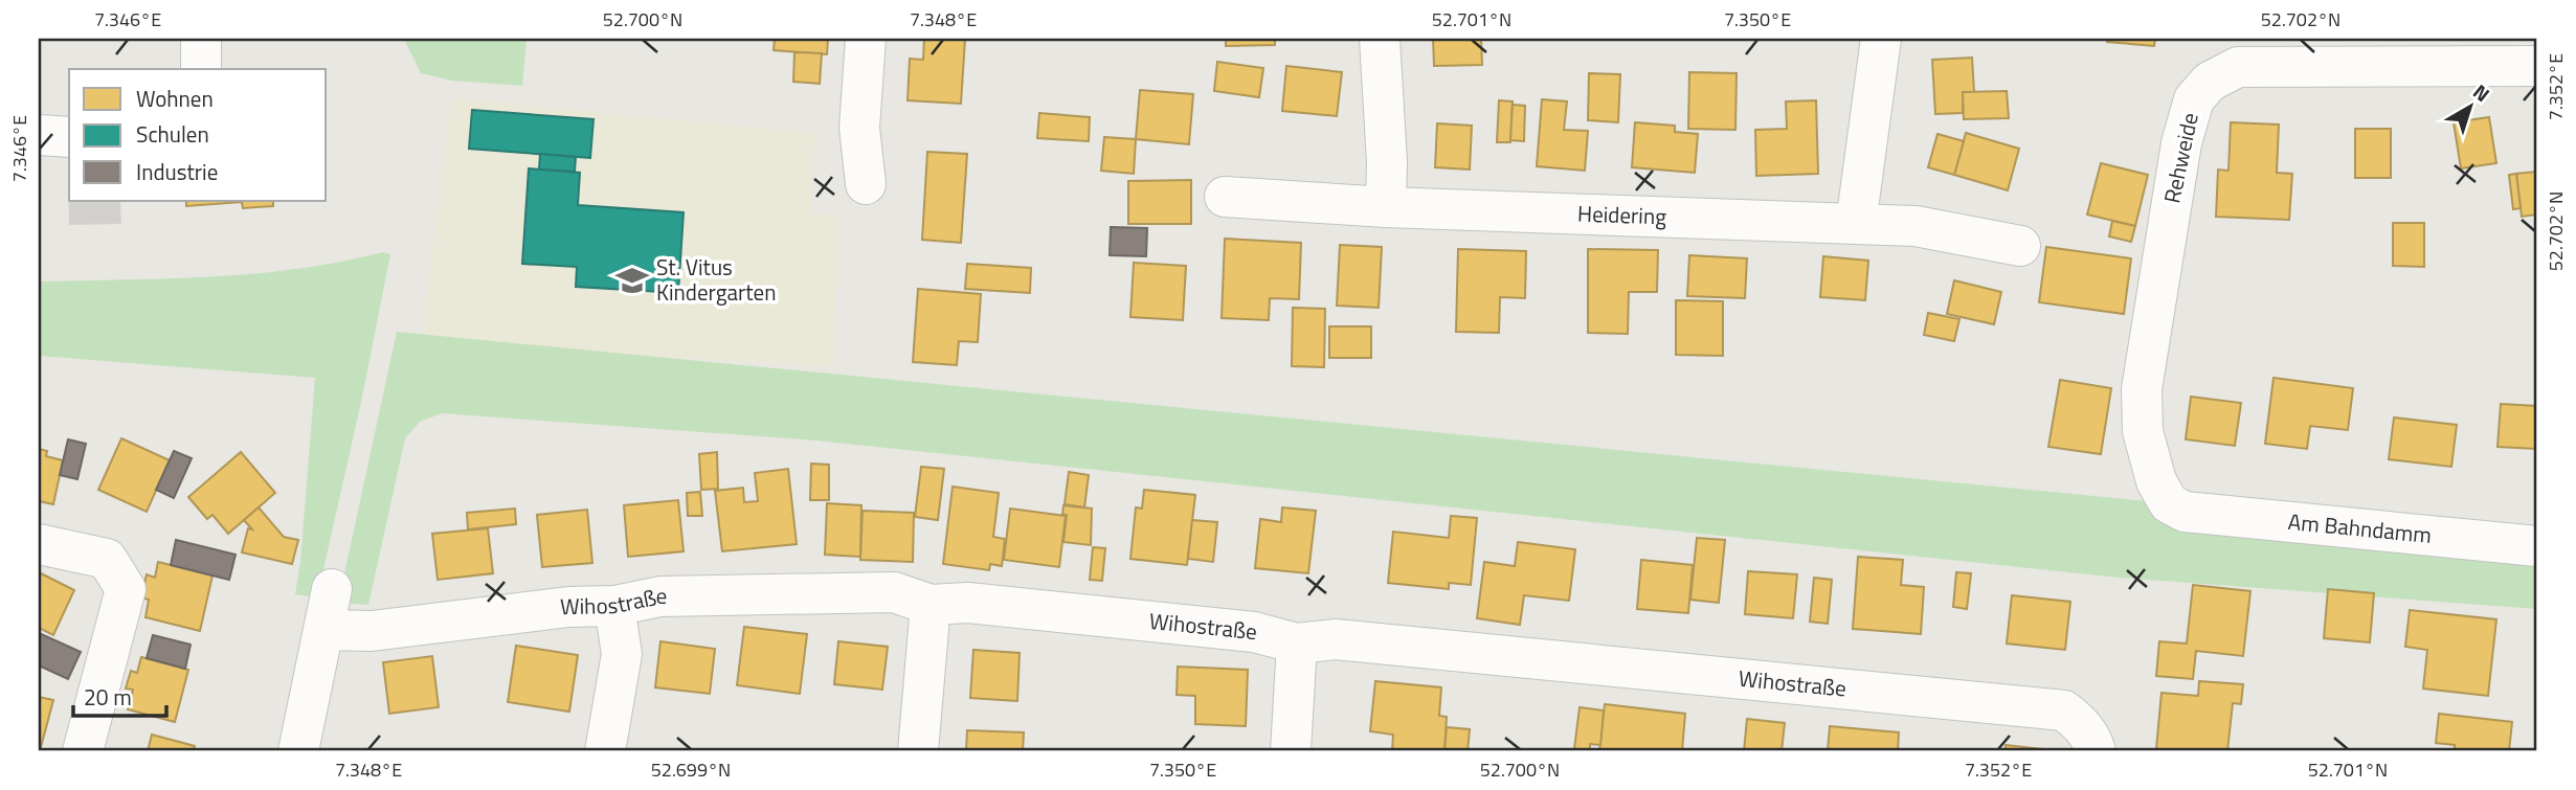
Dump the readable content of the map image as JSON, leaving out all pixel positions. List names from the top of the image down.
{
  "streets": {
    "street": [
      "Rehweide",
      "Heidering",
      "Am Bahndamm",
      "Wihostraße"
    ]
  },
  "crossings": [
    ["Rehweide", "Am Bahndamm"]
  ],
  "places": {
    "school or university": ["St. Vitus Kindergarten"]
  },
  "legend": ["Wohnen", "Schulen", "Industrie"],
  "scale_bar": "20 m",
  "north": "top right",
  "coordinates": [
    "7.346°E",
    "52.700°N",
    "7.348°E",
    "52.701°N",
    "7.350°E",
    "52.702°N",
    "7.352°E",
    "52.699°N"
  ]
}
